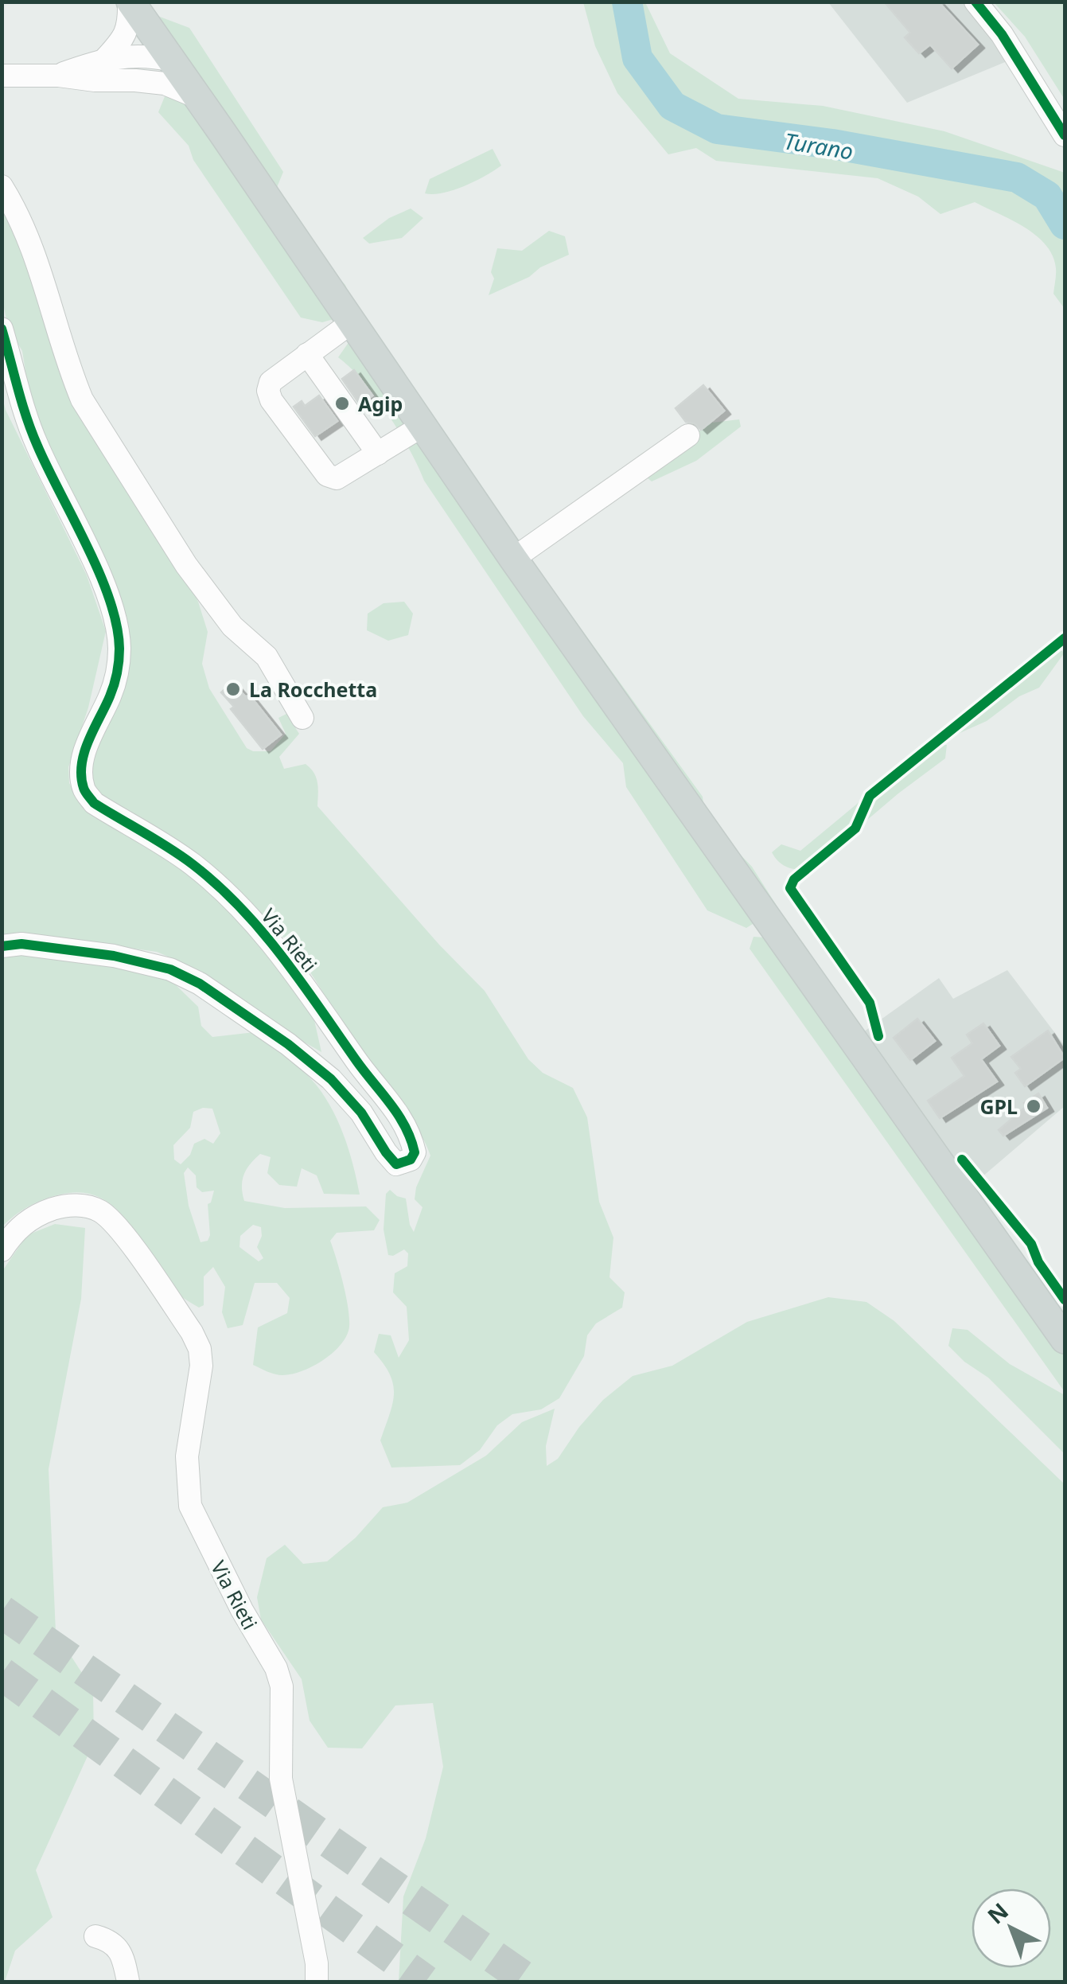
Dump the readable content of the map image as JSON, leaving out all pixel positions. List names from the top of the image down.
{
  "streets": {
    "street": ["Via Rieti"]
  },
  "water": ["Turano"],
  "places": ["Agip", "La Rocchetta", "GPL"],
  "north": "top left"
}
